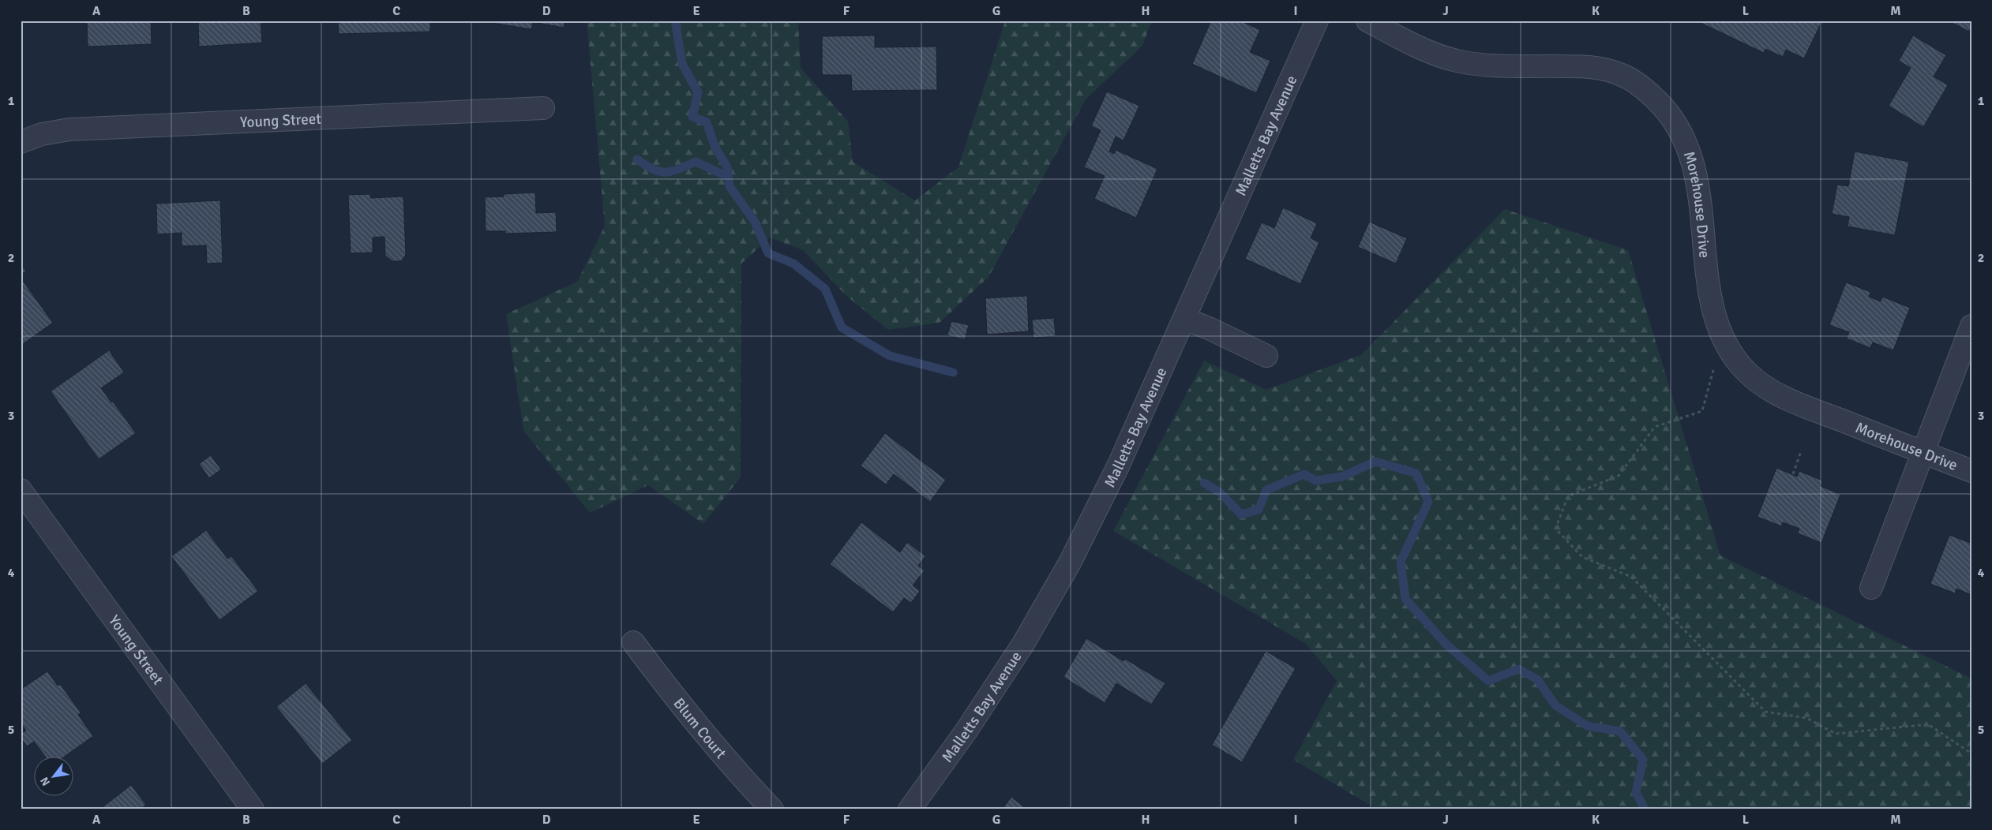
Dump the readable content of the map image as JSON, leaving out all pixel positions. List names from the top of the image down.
{
  "streets": {
    "street": [
      "Young Street",
      "Malletts Bay Avenue",
      "Morehouse Drive",
      "Blum Court"
    ]
  },
  "north": "bottom left",
  "grid": {
    "columns": [
      "A",
      "B",
      "C",
      "D",
      "E",
      "F",
      "G",
      "H",
      "I",
      "J",
      "K",
      "L",
      "M"
    ],
    "rows": [
      "1",
      "2",
      "3",
      "4",
      "5"
    ]
  }
}
